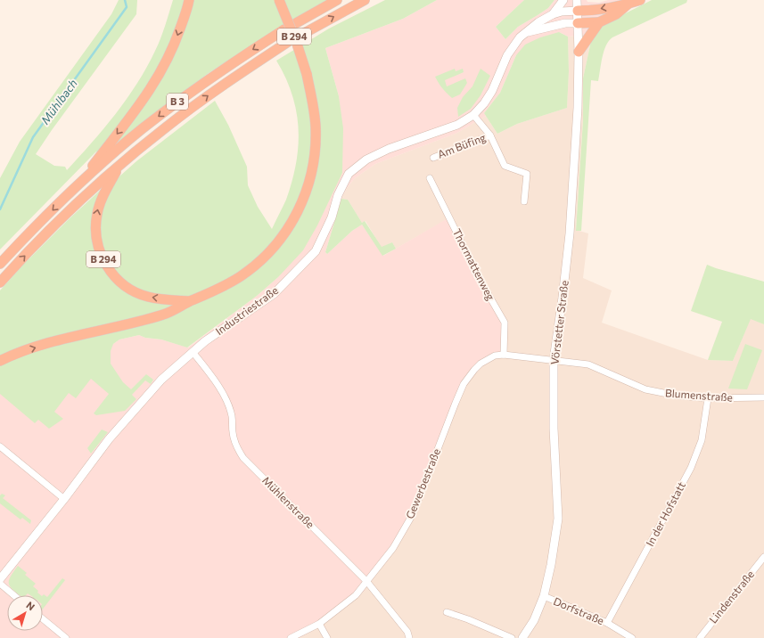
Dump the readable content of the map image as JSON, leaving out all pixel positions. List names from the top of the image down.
{
  "streets": {
    "highway": ["B 294", "B 3"],
    "street": [
      "Am Büfing",
      "Thormattenweg",
      "Industriestraße",
      "Vörstetter Straße",
      "Blumenstraße",
      "Gewerbestraße",
      "Mühlenstraße",
      "In der Hofstatt",
      "Lindenstraße",
      "Dorfstraße"
    ]
  },
  "crossings": [
    ["B 294", "B 3"],
    ["Am Büfing", "Industriestraße"],
    ["Thormattenweg", "Gewerbestraße"],
    ["Industriestraße", "Vörstetter Straße"],
    ["Industriestraße", "Mühlenstraße"],
    ["Vörstetter Straße", "Blumenstraße"],
    ["Vörstetter Straße", "Gewerbestraße"],
    ["Vörstetter Straße", "Dorfstraße"],
    ["Blumenstraße", "Gewerbestraße"],
    ["Blumenstraße", "In der Hofstatt"],
    ["Gewerbestraße", "Mühlenstraße"],
    ["In der Hofstatt", "Dorfstraße"]
  ],
  "water": ["Mühlbach"],
  "north": "top right"
}
